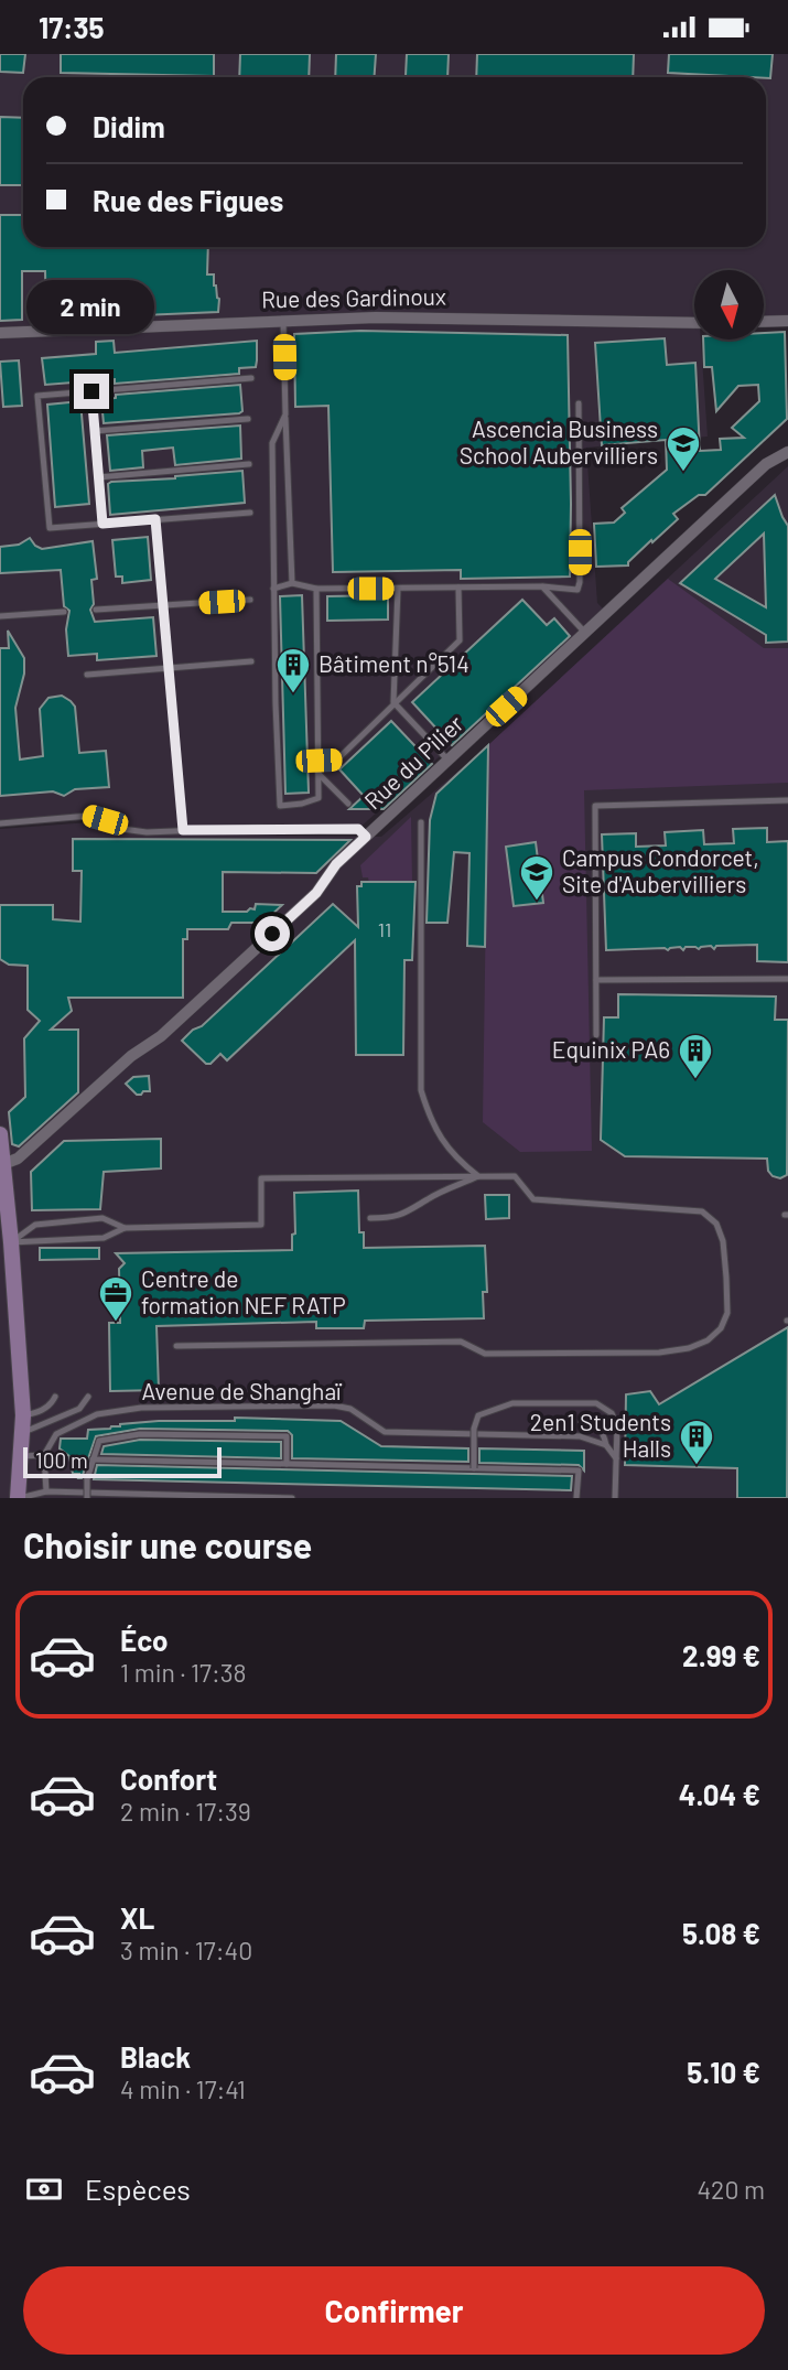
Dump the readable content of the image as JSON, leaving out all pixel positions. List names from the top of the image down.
{
  "streets": {
    "street": ["Rue des Gardinoux", "Rue du Pilier"],
    "lane": ["Avenue de Shanghaï"]
  },
  "places": {
    "school or university": ["Ascencia Business School Aubervilliers", "Campus Condorcet, Site d'Aubervilliers"],
    "building": ["Bâtiment n°514", "Equinix PA6", "2en1 Students Halls"],
    "office": ["Centre de formation NEF RATP"]
  },
  "house_numbers": ["11"],
  "scale_bar": "100 m",
  "north": "bottom",
  "page": {
    "status": "17:35",
    "banner": ["Didim", "Rue des Figues"],
    "bubble": "2 min",
    "scale": "100 m",
    "heading": "Choisir une course",
    "list": [
      {
        "name": "Éco",
        "note": "1 min · 17:38",
        "value": "2.99 €"
      },
      {
        "name": "Confort",
        "note": "2 min · 17:39",
        "value": "4.04 €"
      },
      {
        "name": "XL",
        "note": "3 min · 17:40",
        "value": "5.08 €"
      },
      {
        "name": "Black",
        "note": "4 min · 17:41",
        "value": "5.10 €"
      }
    ],
    "pay": ["Espèces", "420 m"],
    "buttons": "Confirmer"
  }
}
